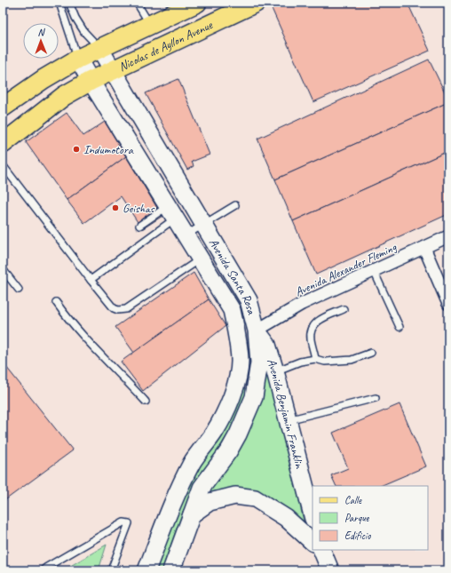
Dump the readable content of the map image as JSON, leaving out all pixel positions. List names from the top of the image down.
{
  "streets": {
    "main road": ["Nicolas de Ayllon Avenue", "Avenida Santa Rosa", "Avenida Benjamin Franklin"],
    "street": ["Avenida Alexander Fleming"]
  },
  "crossings": [
    ["Nicolas de Ayllon Avenue", "Avenida Santa Rosa"],
    ["Avenida Alexander Fleming", "Avenida Santa Rosa"],
    ["Avenida Alexander Fleming", "Avenida Benjamin Franklin"],
    ["Avenida Santa Rosa", "Avenida Benjamin Franklin"]
  ],
  "places": ["Indumotora", "Geishas"],
  "legend": ["Calle", "Parque", "Edificio"],
  "north": "top"
}
